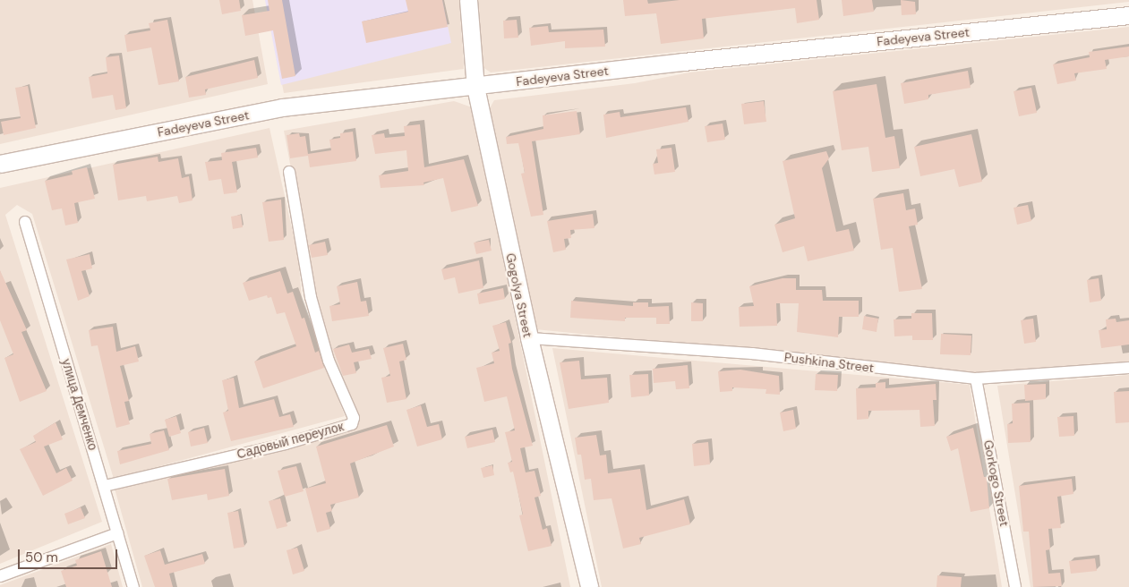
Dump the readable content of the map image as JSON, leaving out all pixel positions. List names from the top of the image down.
{
  "streets": {
    "main road": ["Fadeyeva Street", "Gogolya Street"],
    "street": [
      "Pushkina Street",
      "улица Демченко",
      "Садовый переулок",
      "Gorkogo Street"
    ]
  },
  "crossings": [
    ["Fadeyeva Street", "Gogolya Street"],
    ["Gogolya Street", "Pushkina Street"],
    ["Pushkina Street", "Gorkogo Street"],
    ["улица Демченко", "Садовый переулок"]
  ],
  "scale_bar": "50 m"
}
